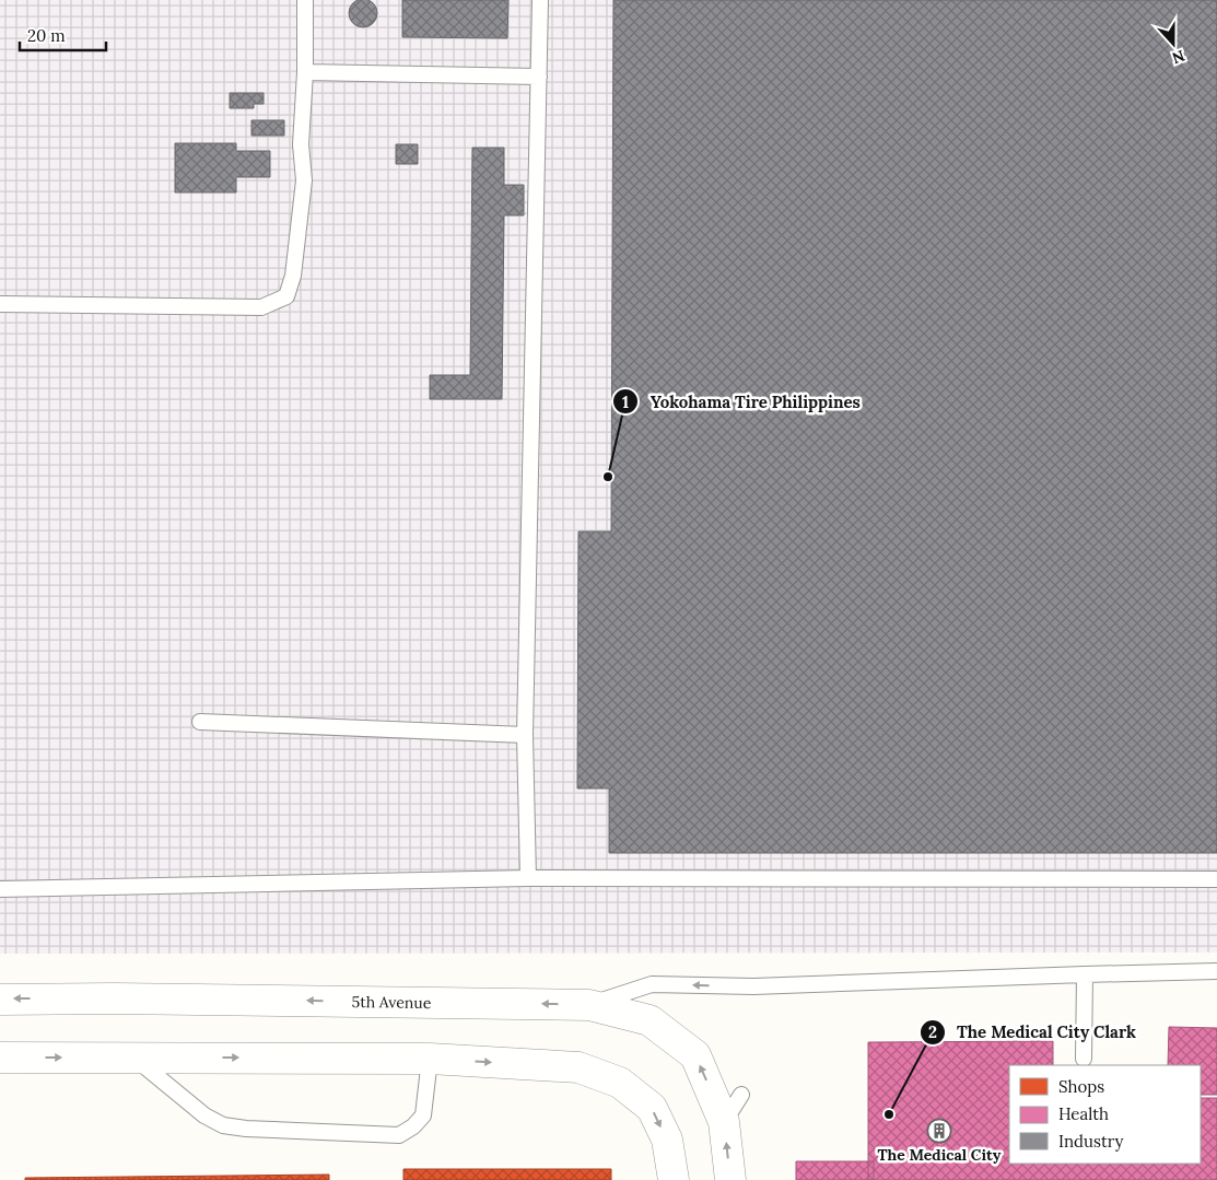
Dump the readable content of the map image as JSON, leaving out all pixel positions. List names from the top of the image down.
{
  "streets": {
    "street": ["5th Avenue"]
  },
  "places": {
    "other": ["Yokohama Tire Philippines", "The Medical City Clark"],
    "building": ["The Medical City"]
  },
  "legend": ["Shops", "Health", "Industry"],
  "scale_bar": "20 m",
  "north": "bottom"
}
